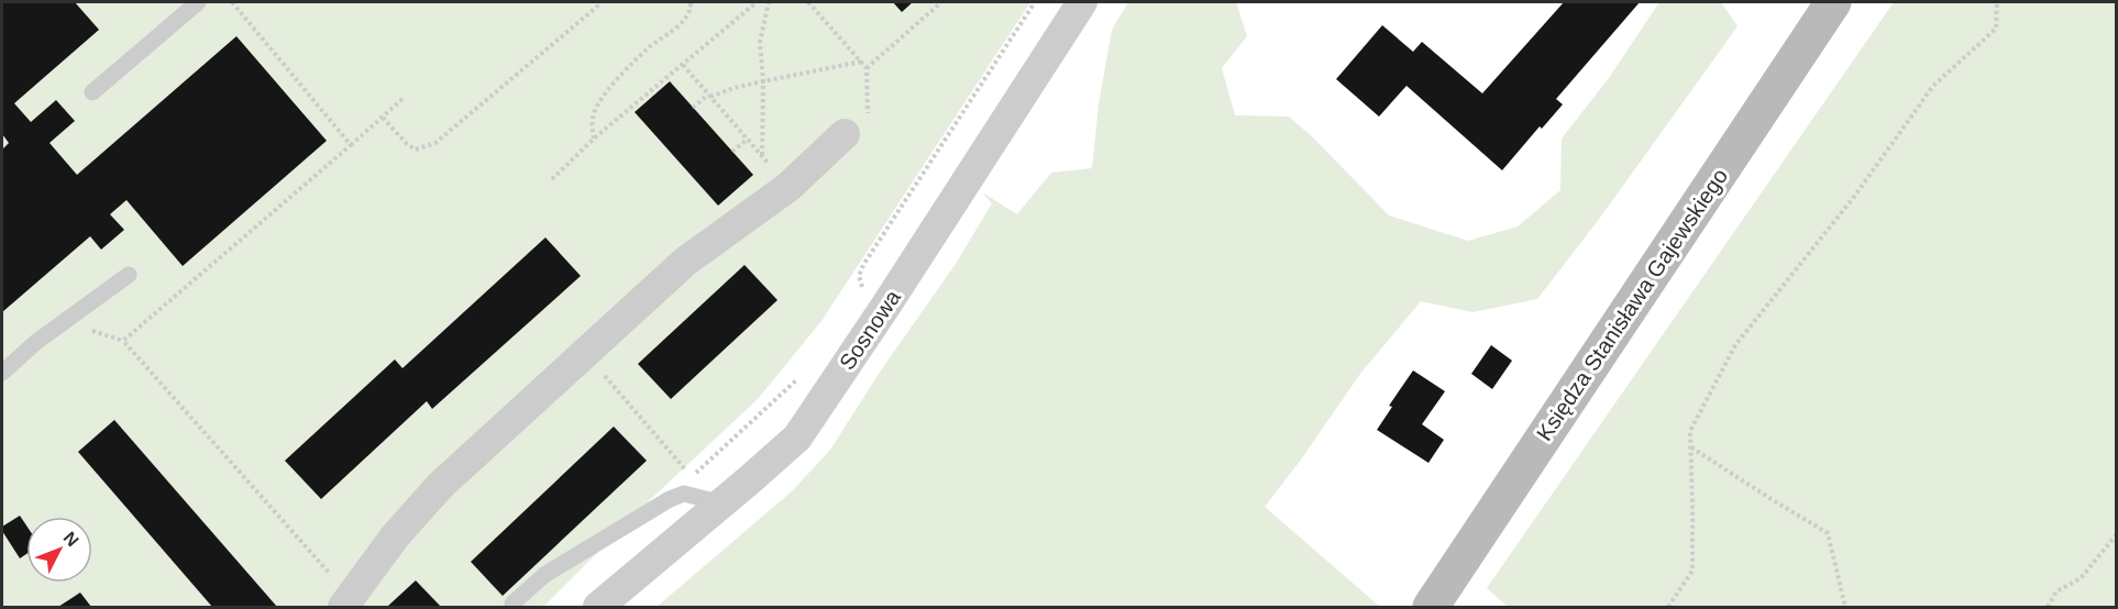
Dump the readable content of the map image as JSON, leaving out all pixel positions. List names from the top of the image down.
{
  "streets": {
    "street": ["Księdza Stanisława Gajewskiego", "Sosnowa"]
  },
  "north": "top right"
}
